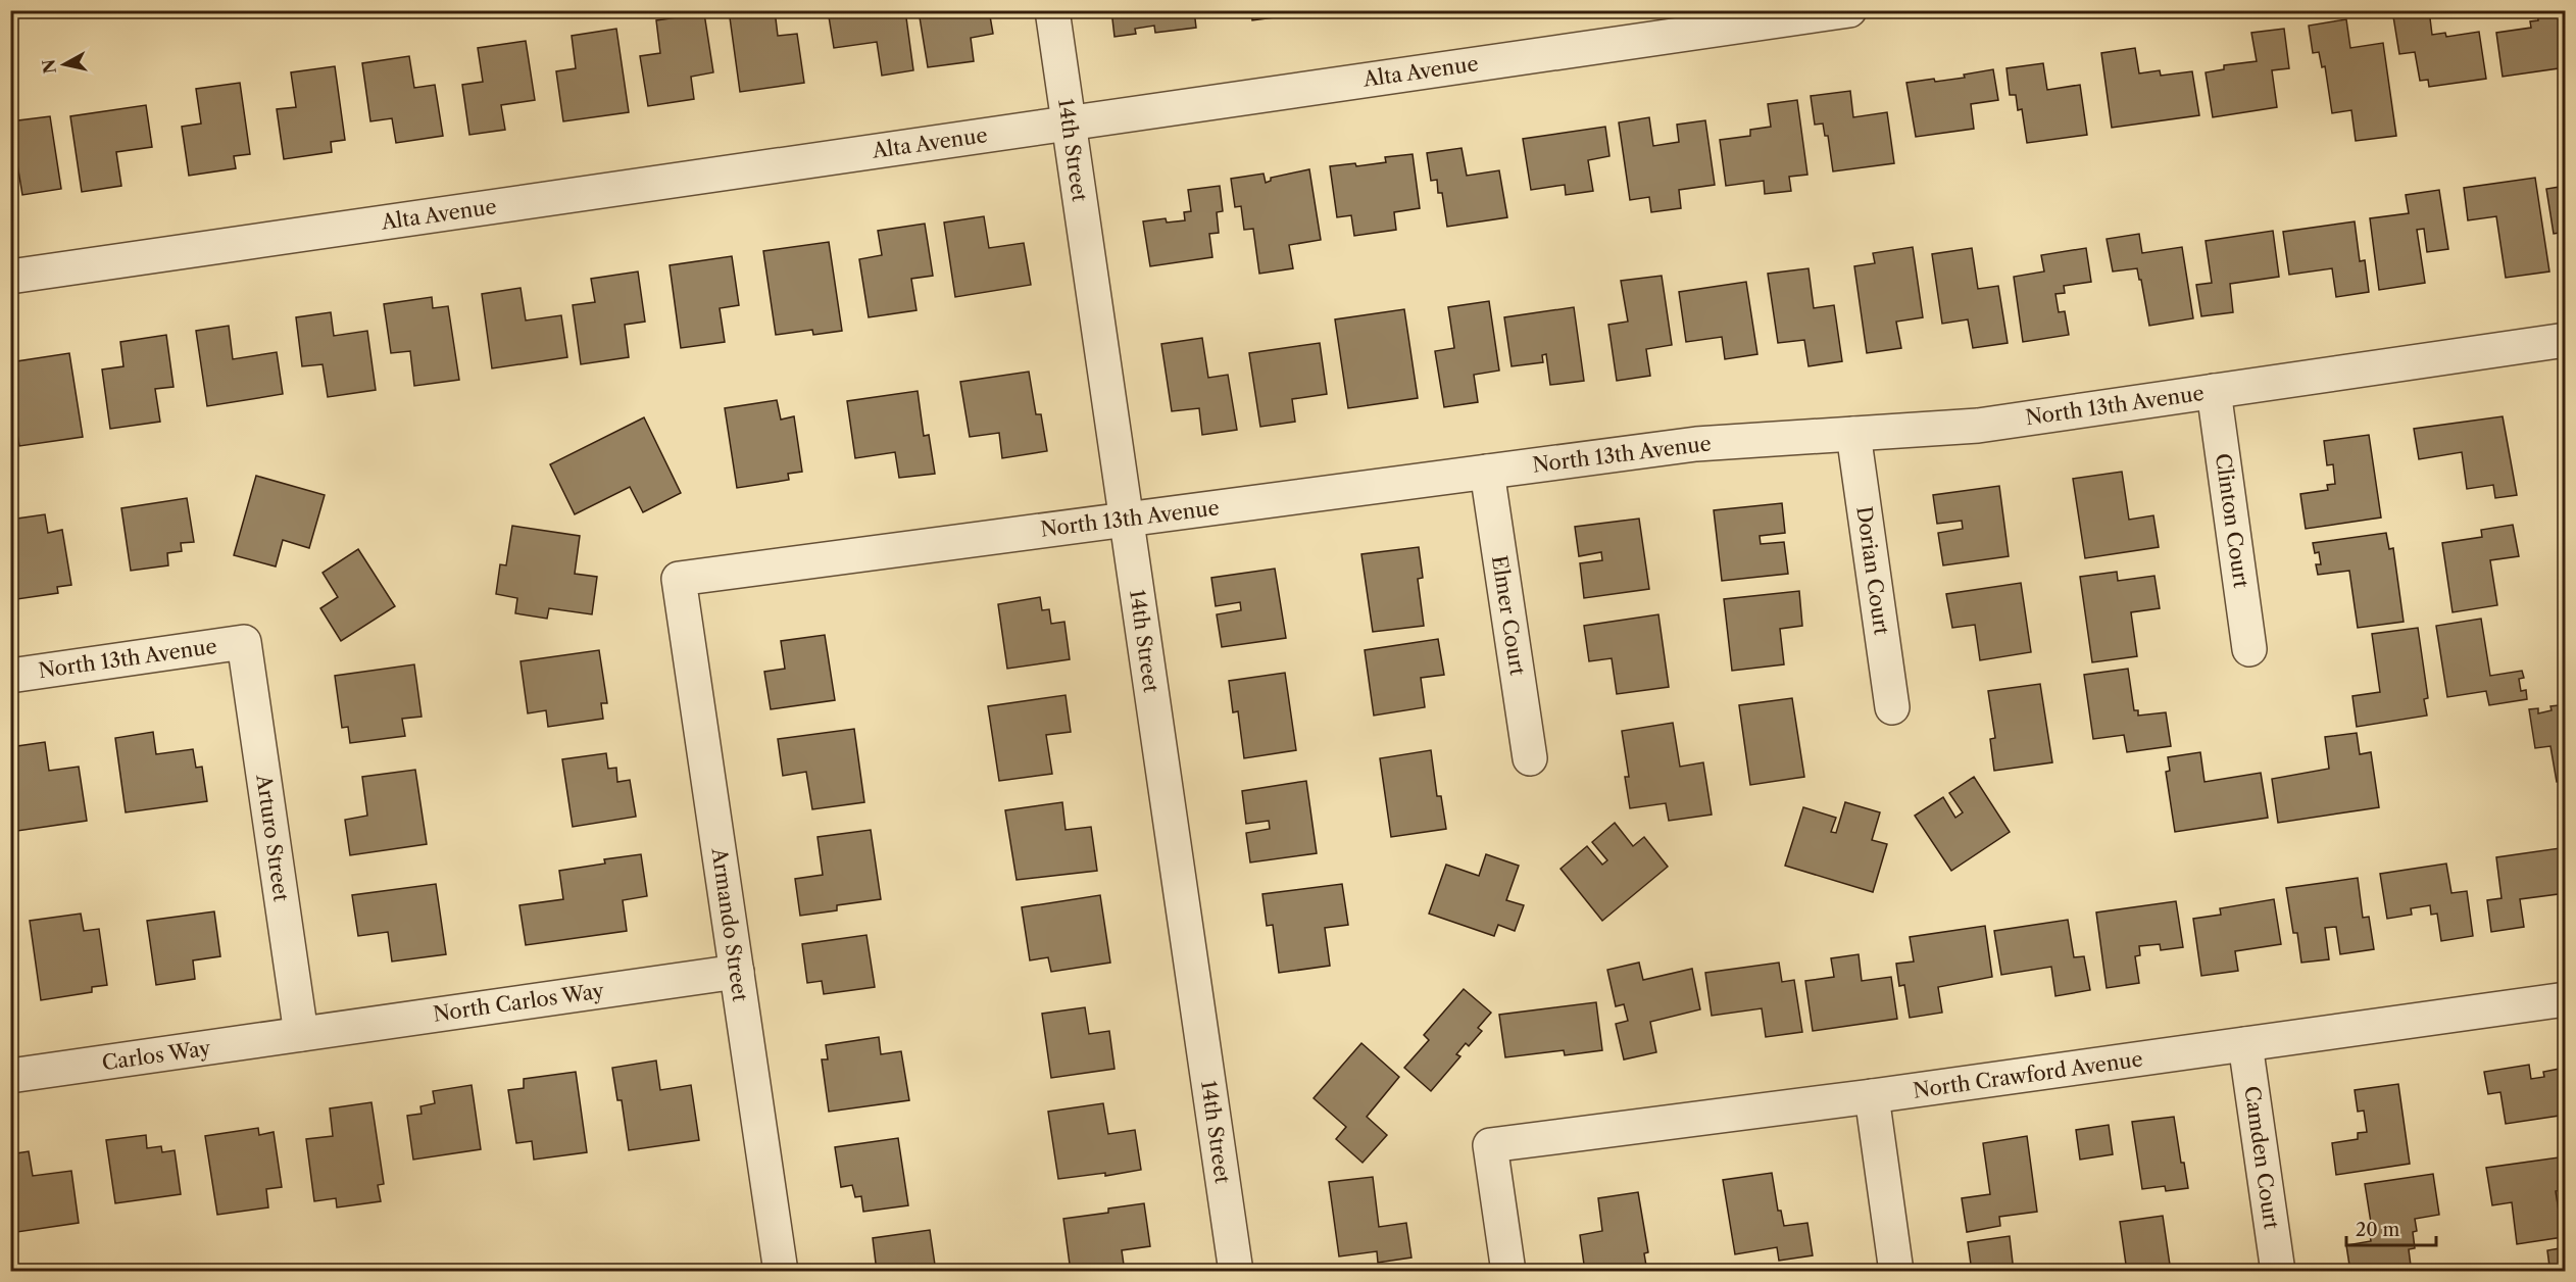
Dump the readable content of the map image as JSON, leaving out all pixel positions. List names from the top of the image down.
{
  "streets": {
    "street": [
      "Alta Avenue",
      "14th Street",
      "North 13th Avenue",
      "Clinton Court",
      "Dorian Court",
      "Elmer Court",
      "Arturo Street",
      "Armando Street",
      "North Carlos Way",
      "Carlos Way",
      "North Crawford Avenue",
      "Camden Court"
    ]
  },
  "crossings": [
    ["Alta Avenue", "14th Street"],
    ["14th Street", "North 13th Avenue"],
    ["North 13th Avenue", "Clinton Court"],
    ["North 13th Avenue", "Dorian Court"],
    ["North 13th Avenue", "Elmer Court"],
    ["North 13th Avenue", "Arturo Street"],
    ["North 13th Avenue", "Armando Street"],
    ["Arturo Street", "North Carlos Way"],
    ["Arturo Street", "Carlos Way"],
    ["Armando Street", "North Carlos Way"],
    ["North Carlos Way", "Carlos Way"],
    ["North Crawford Avenue", "Camden Court"]
  ],
  "scale_bar": "20 m",
  "north": "left"
}
